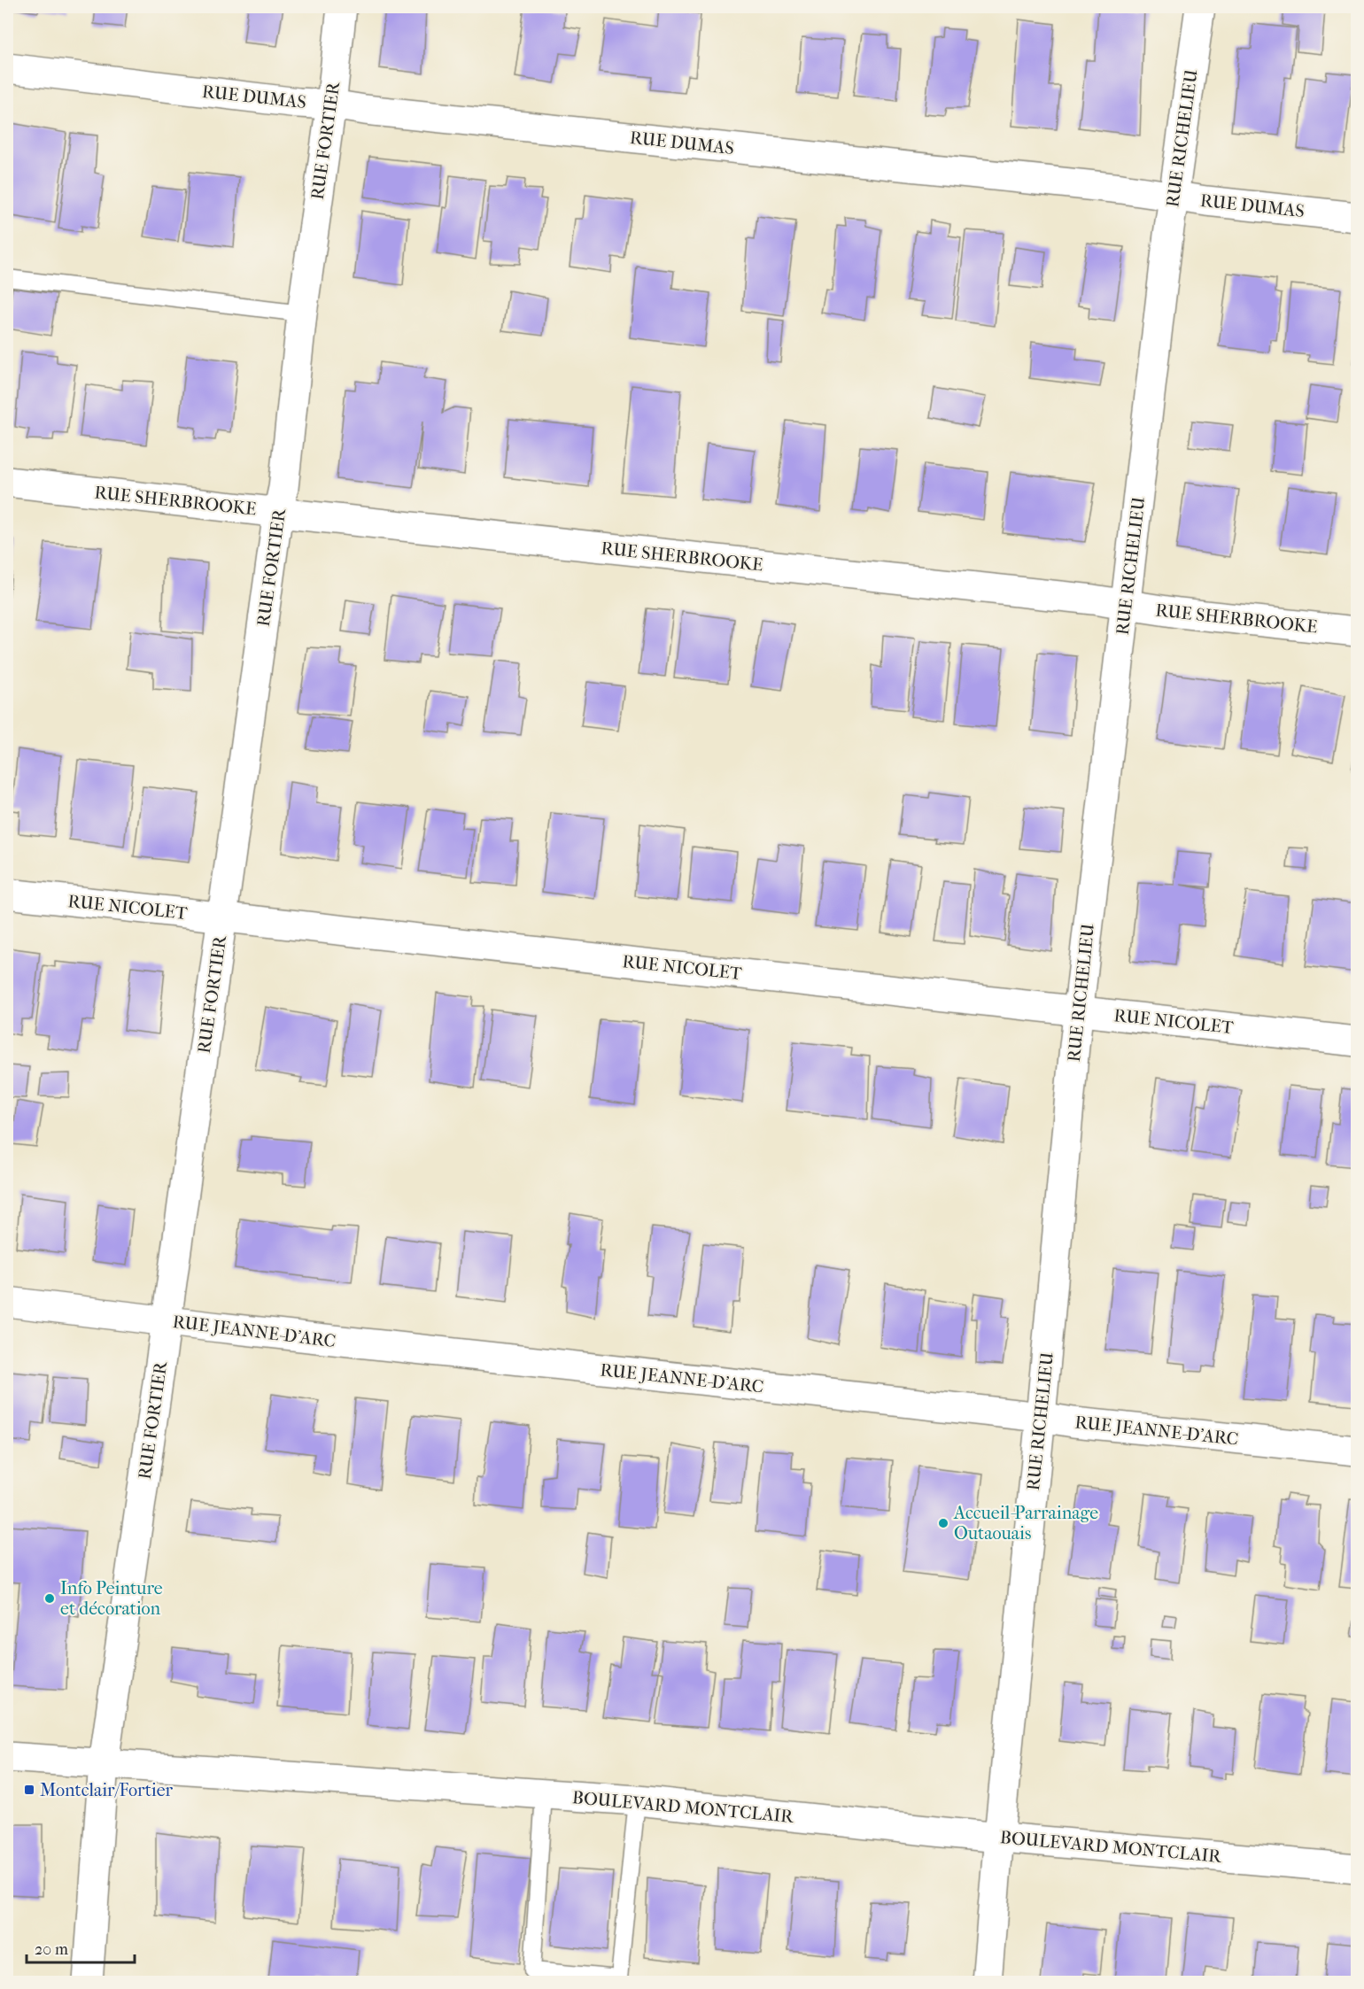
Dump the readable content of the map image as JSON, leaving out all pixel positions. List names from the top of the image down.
{
  "streets": {
    "street": [
      "RUE DUMAS",
      "RUE RICHELIEU",
      "RUE FORTIER",
      "RUE SHERBROOKE",
      "RUE NICOLET",
      "RUE JEANNE-D'ARC",
      "BOULEVARD MONTCLAIR"
    ]
  },
  "crossings": [
    ["RUE DUMAS", "RUE RICHELIEU"],
    ["RUE DUMAS", "RUE FORTIER"],
    ["RUE RICHELIEU", "RUE SHERBROOKE"],
    ["RUE RICHELIEU", "RUE NICOLET"],
    ["RUE RICHELIEU", "RUE JEANNE-D'ARC"],
    ["RUE RICHELIEU", "BOULEVARD MONTCLAIR"],
    ["RUE FORTIER", "RUE SHERBROOKE"],
    ["RUE FORTIER", "RUE NICOLET"],
    ["RUE FORTIER", "RUE JEANNE-D'ARC"],
    ["RUE FORTIER", "BOULEVARD MONTCLAIR"]
  ],
  "places": {
    "other": ["Accueil-Parrainage Outaouais", "Info Peinture et décoration"],
    "transit": ["Montclair/Fortier"]
  },
  "scale_bar": "20 m"
}
